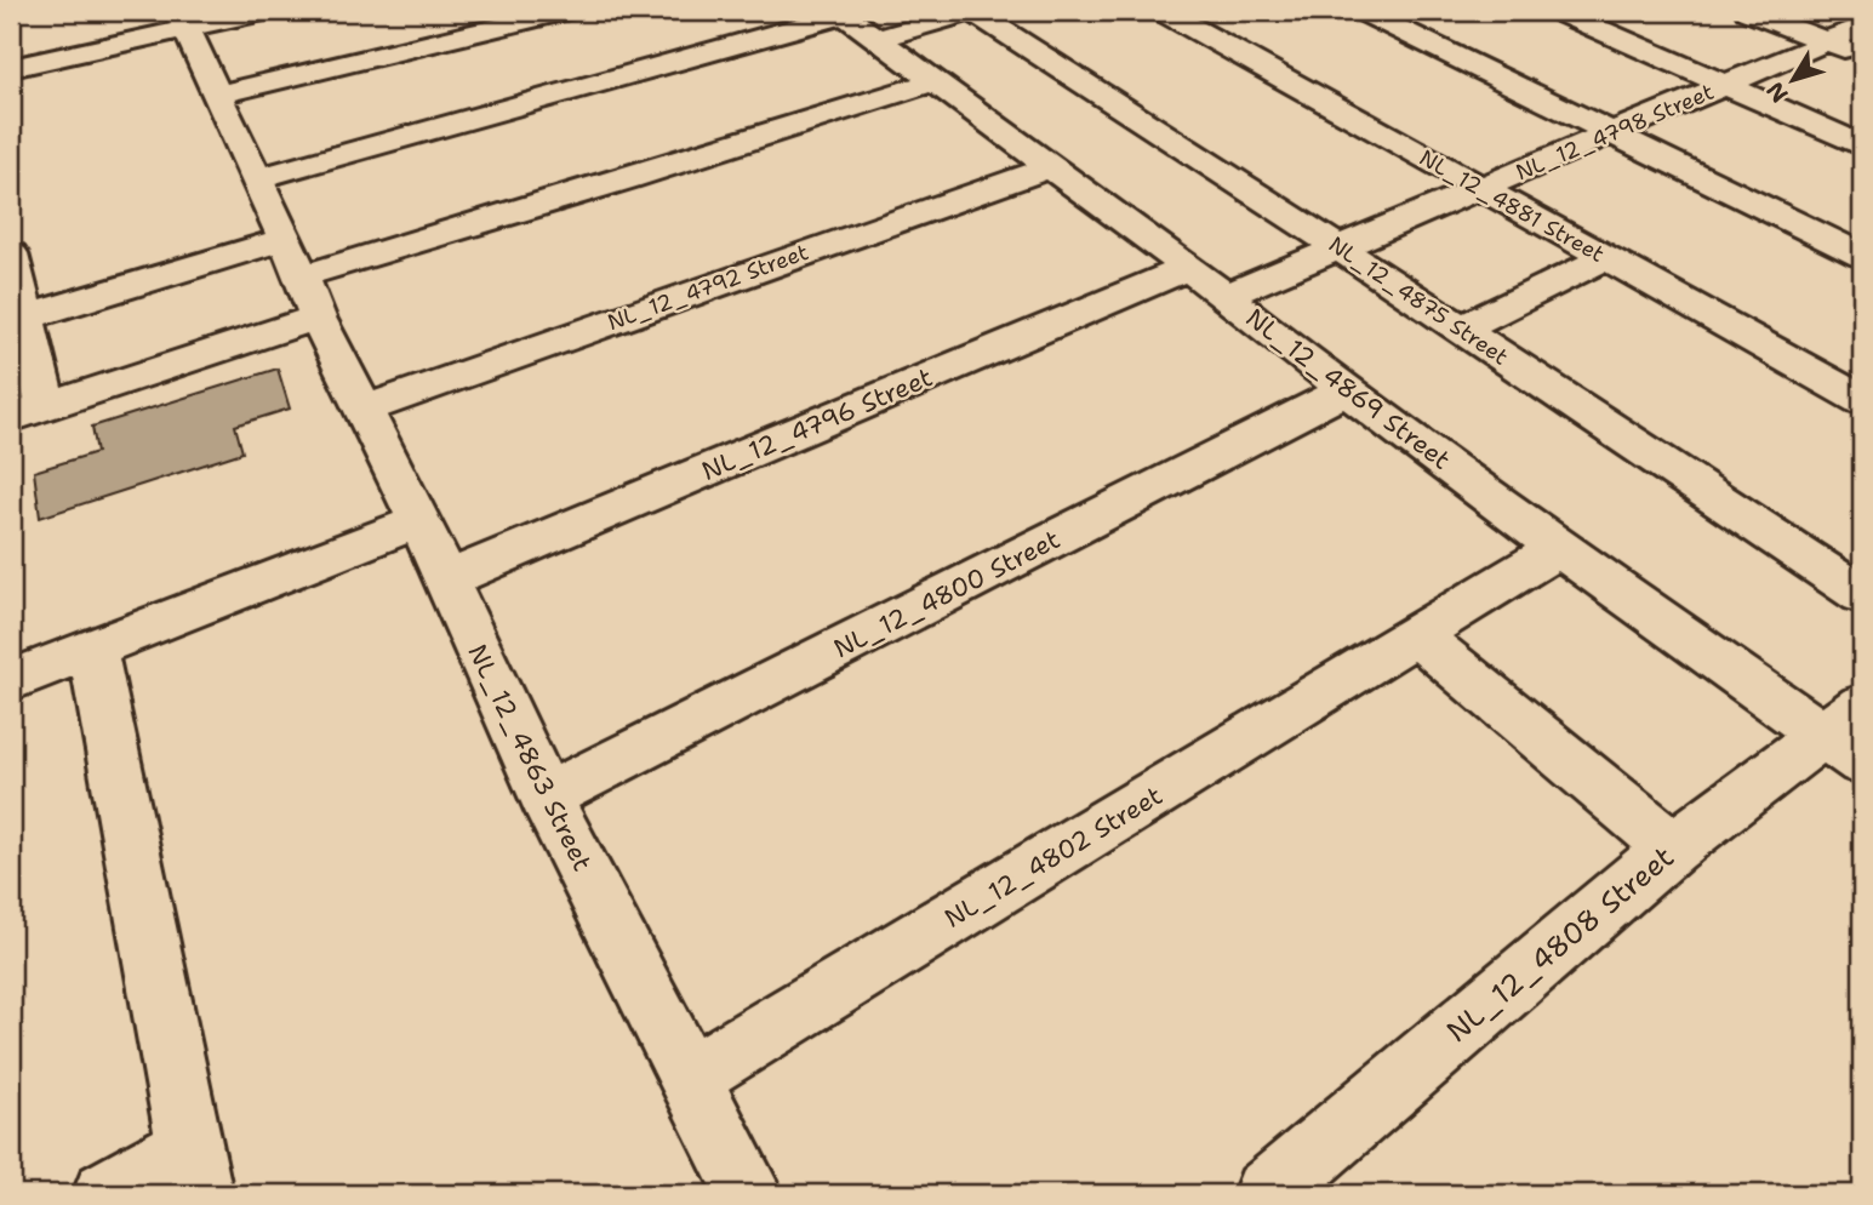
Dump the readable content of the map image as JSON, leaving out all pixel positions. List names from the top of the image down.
{
  "streets": {
    "street": [
      "NL_12_4798 Street",
      "NL_12_4881 Street",
      "NL_12_4792 Street",
      "NL_12_4875 Street",
      "NL_12_4869 Street",
      "NL_12_4796 Street",
      "NL_12_4800 Street",
      "NL_12_4863 Street",
      "NL_12_4802 Street",
      "NL_12_4808 Street"
    ]
  },
  "crossings": [
    ["NL_12_4798 Street", "NL_12_4881 Street"],
    ["NL_12_4798 Street", "NL_12_4875 Street"],
    ["NL_12_4798 Street", "NL_12_4869 Street"],
    ["NL_12_4792 Street", "NL_12_4869 Street"],
    ["NL_12_4792 Street", "NL_12_4863 Street"],
    ["NL_12_4869 Street", "NL_12_4796 Street"],
    ["NL_12_4869 Street", "NL_12_4800 Street"],
    ["NL_12_4869 Street", "NL_12_4802 Street"],
    ["NL_12_4869 Street", "NL_12_4808 Street"],
    ["NL_12_4796 Street", "NL_12_4863 Street"],
    ["NL_12_4800 Street", "NL_12_4863 Street"],
    ["NL_12_4863 Street", "NL_12_4802 Street"]
  ],
  "north": "bottom left"
}
